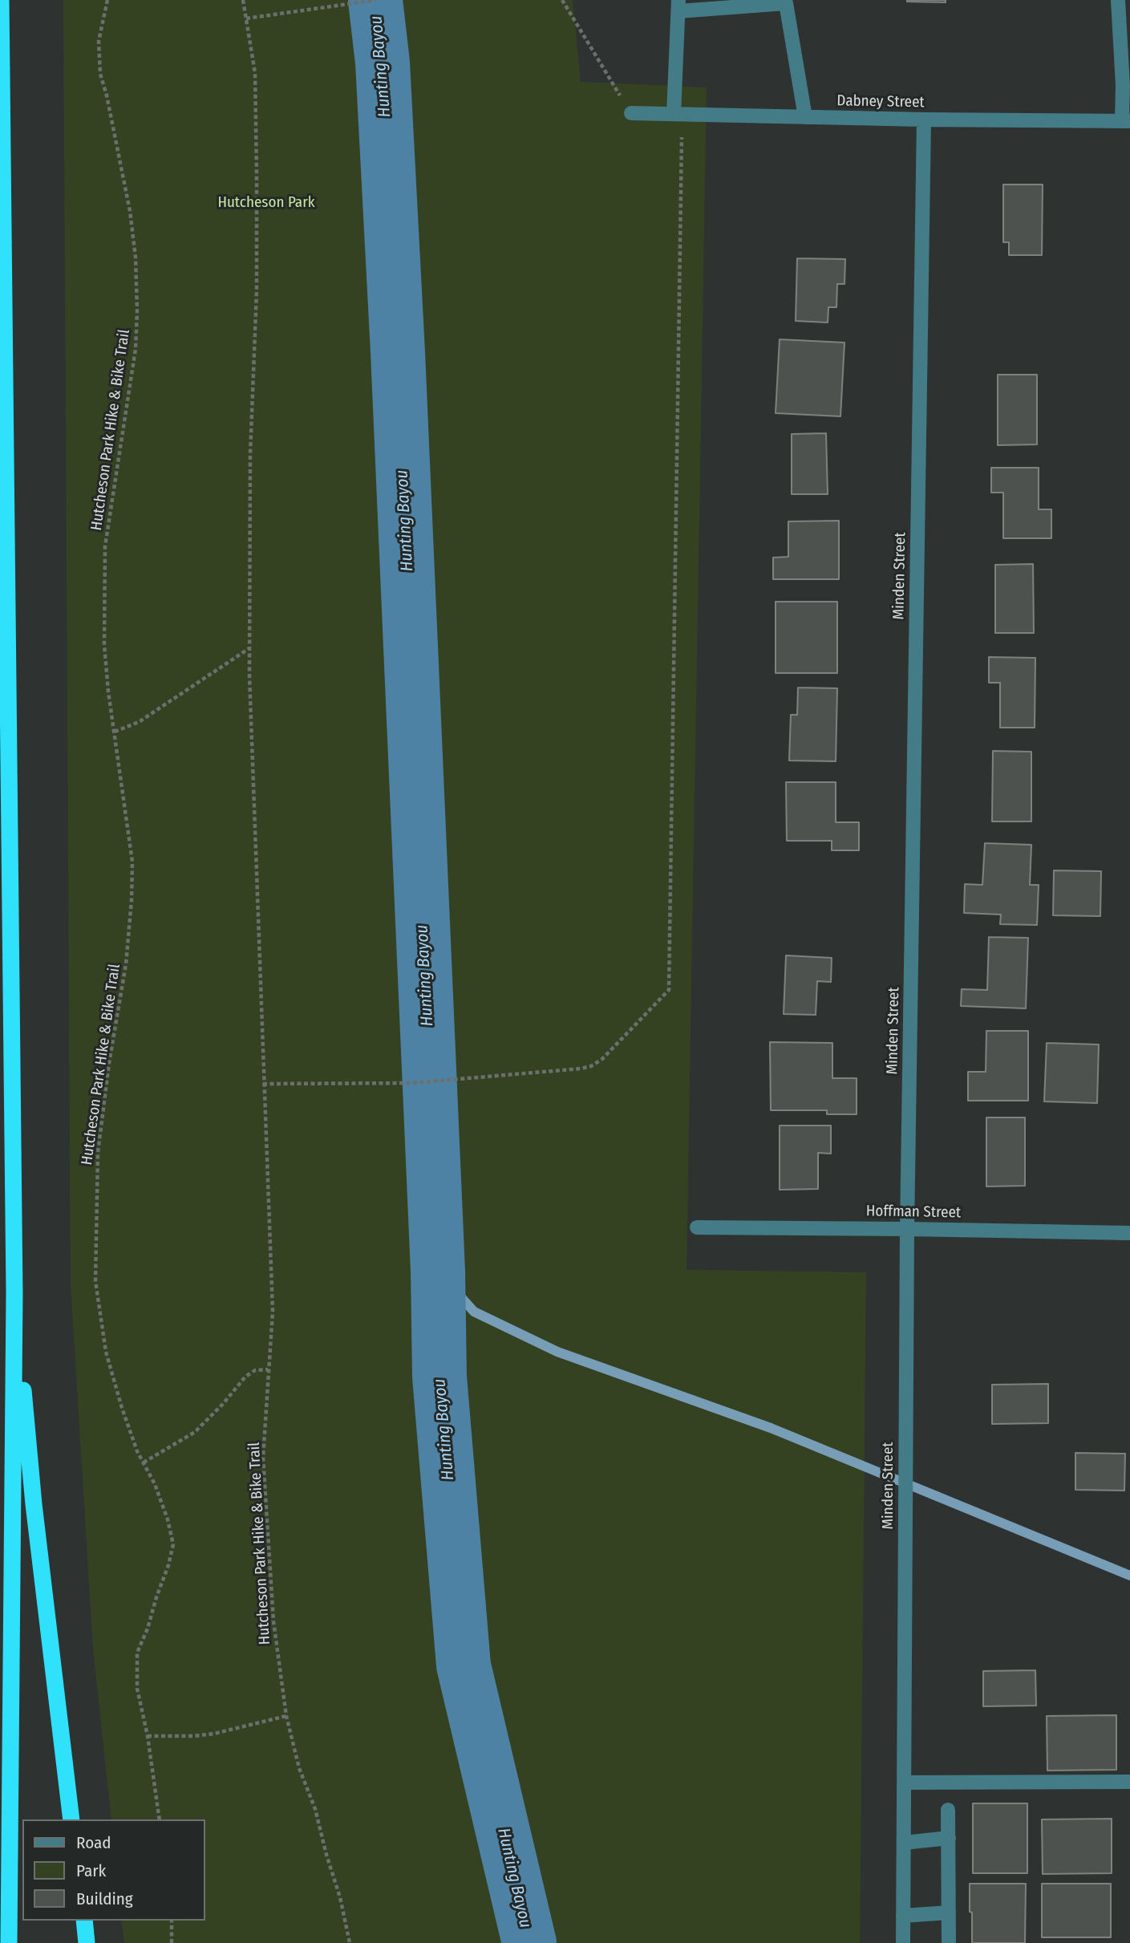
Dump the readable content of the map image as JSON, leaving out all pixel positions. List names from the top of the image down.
{
  "streets": {
    "street": ["Dabney Street", "Minden Street", "Hoffman Street"],
    "path": ["Hutcheson Park Hike & Bike Trail"]
  },
  "crossings": [
    ["Dabney Street", "Minden Street"],
    ["Minden Street", "Hoffman Street"]
  ],
  "water": ["Hunting Bayou"],
  "parks": ["Hutcheson Park"],
  "legend": ["Road", "Park", "Building"]
}
